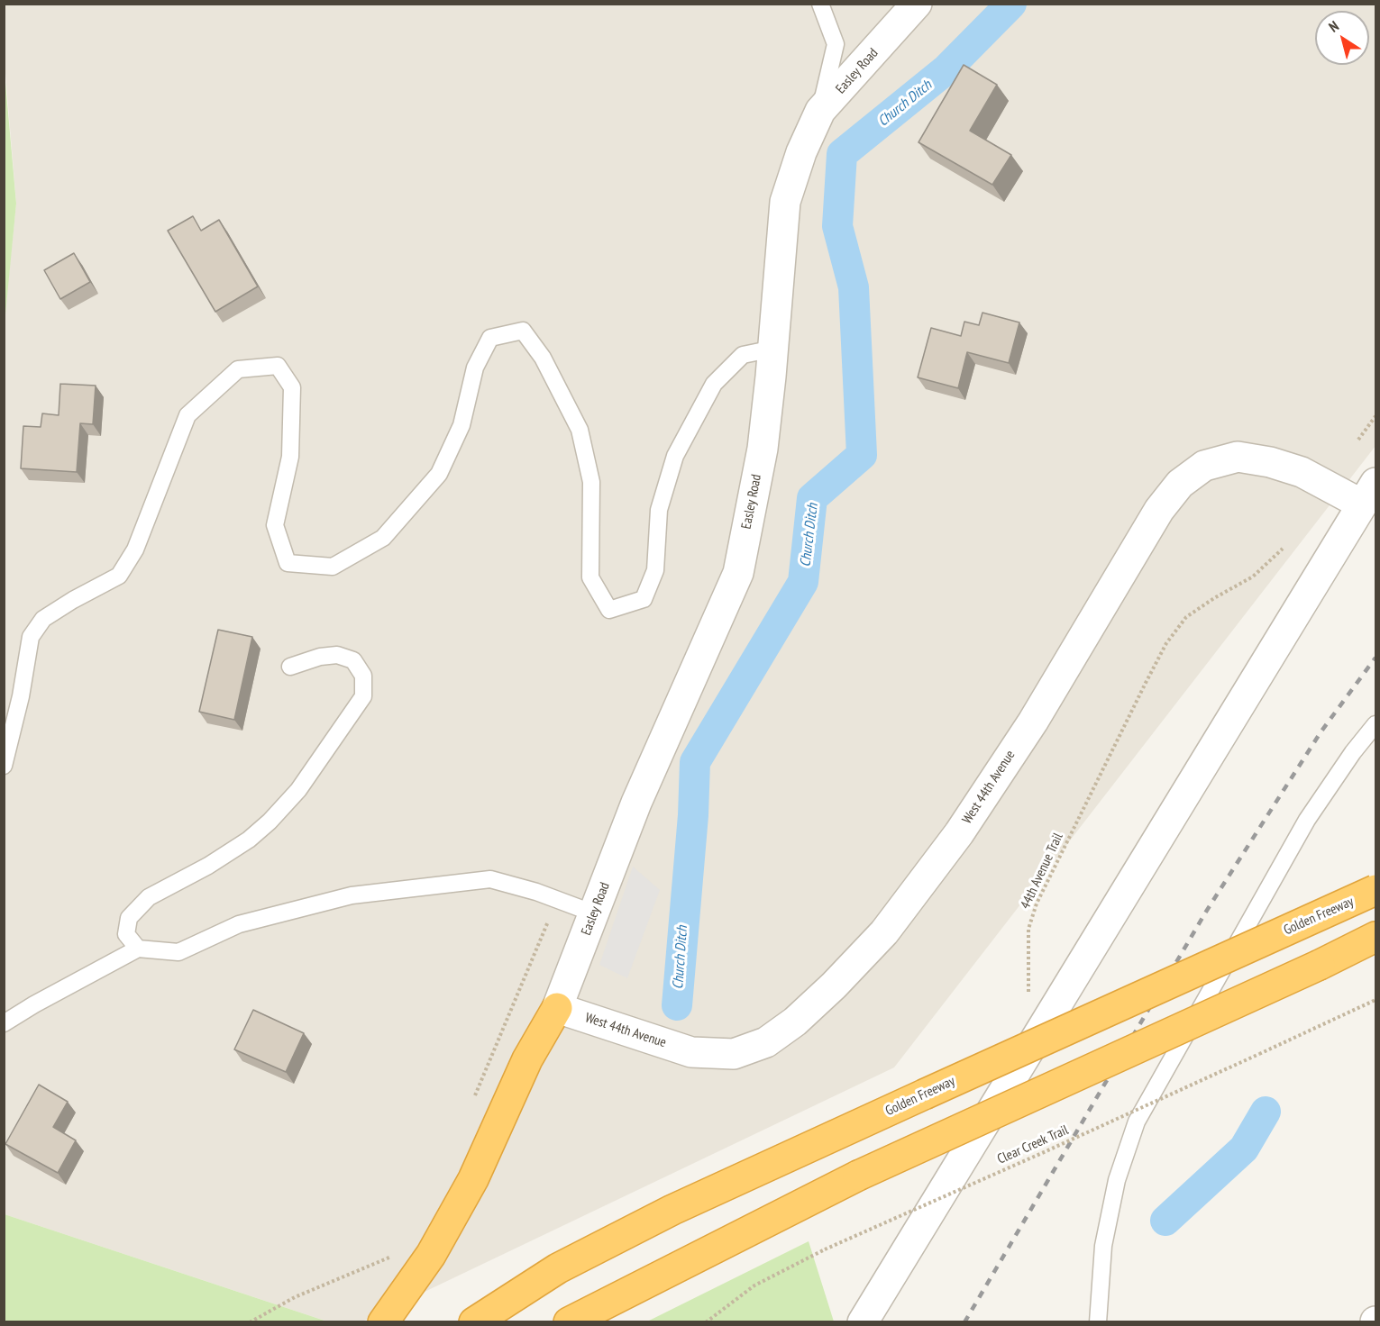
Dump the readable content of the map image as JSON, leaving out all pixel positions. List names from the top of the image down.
{
  "streets": {
    "highway": ["Golden Freeway"],
    "street": ["Easley Road", "West 44th Avenue"],
    "path": ["44th Avenue Trail", "Clear Creek Trail"]
  },
  "crossings": [
    ["Easley Road", "West 44th Avenue"]
  ],
  "water": ["Church Ditch"],
  "north": "top left"
}
